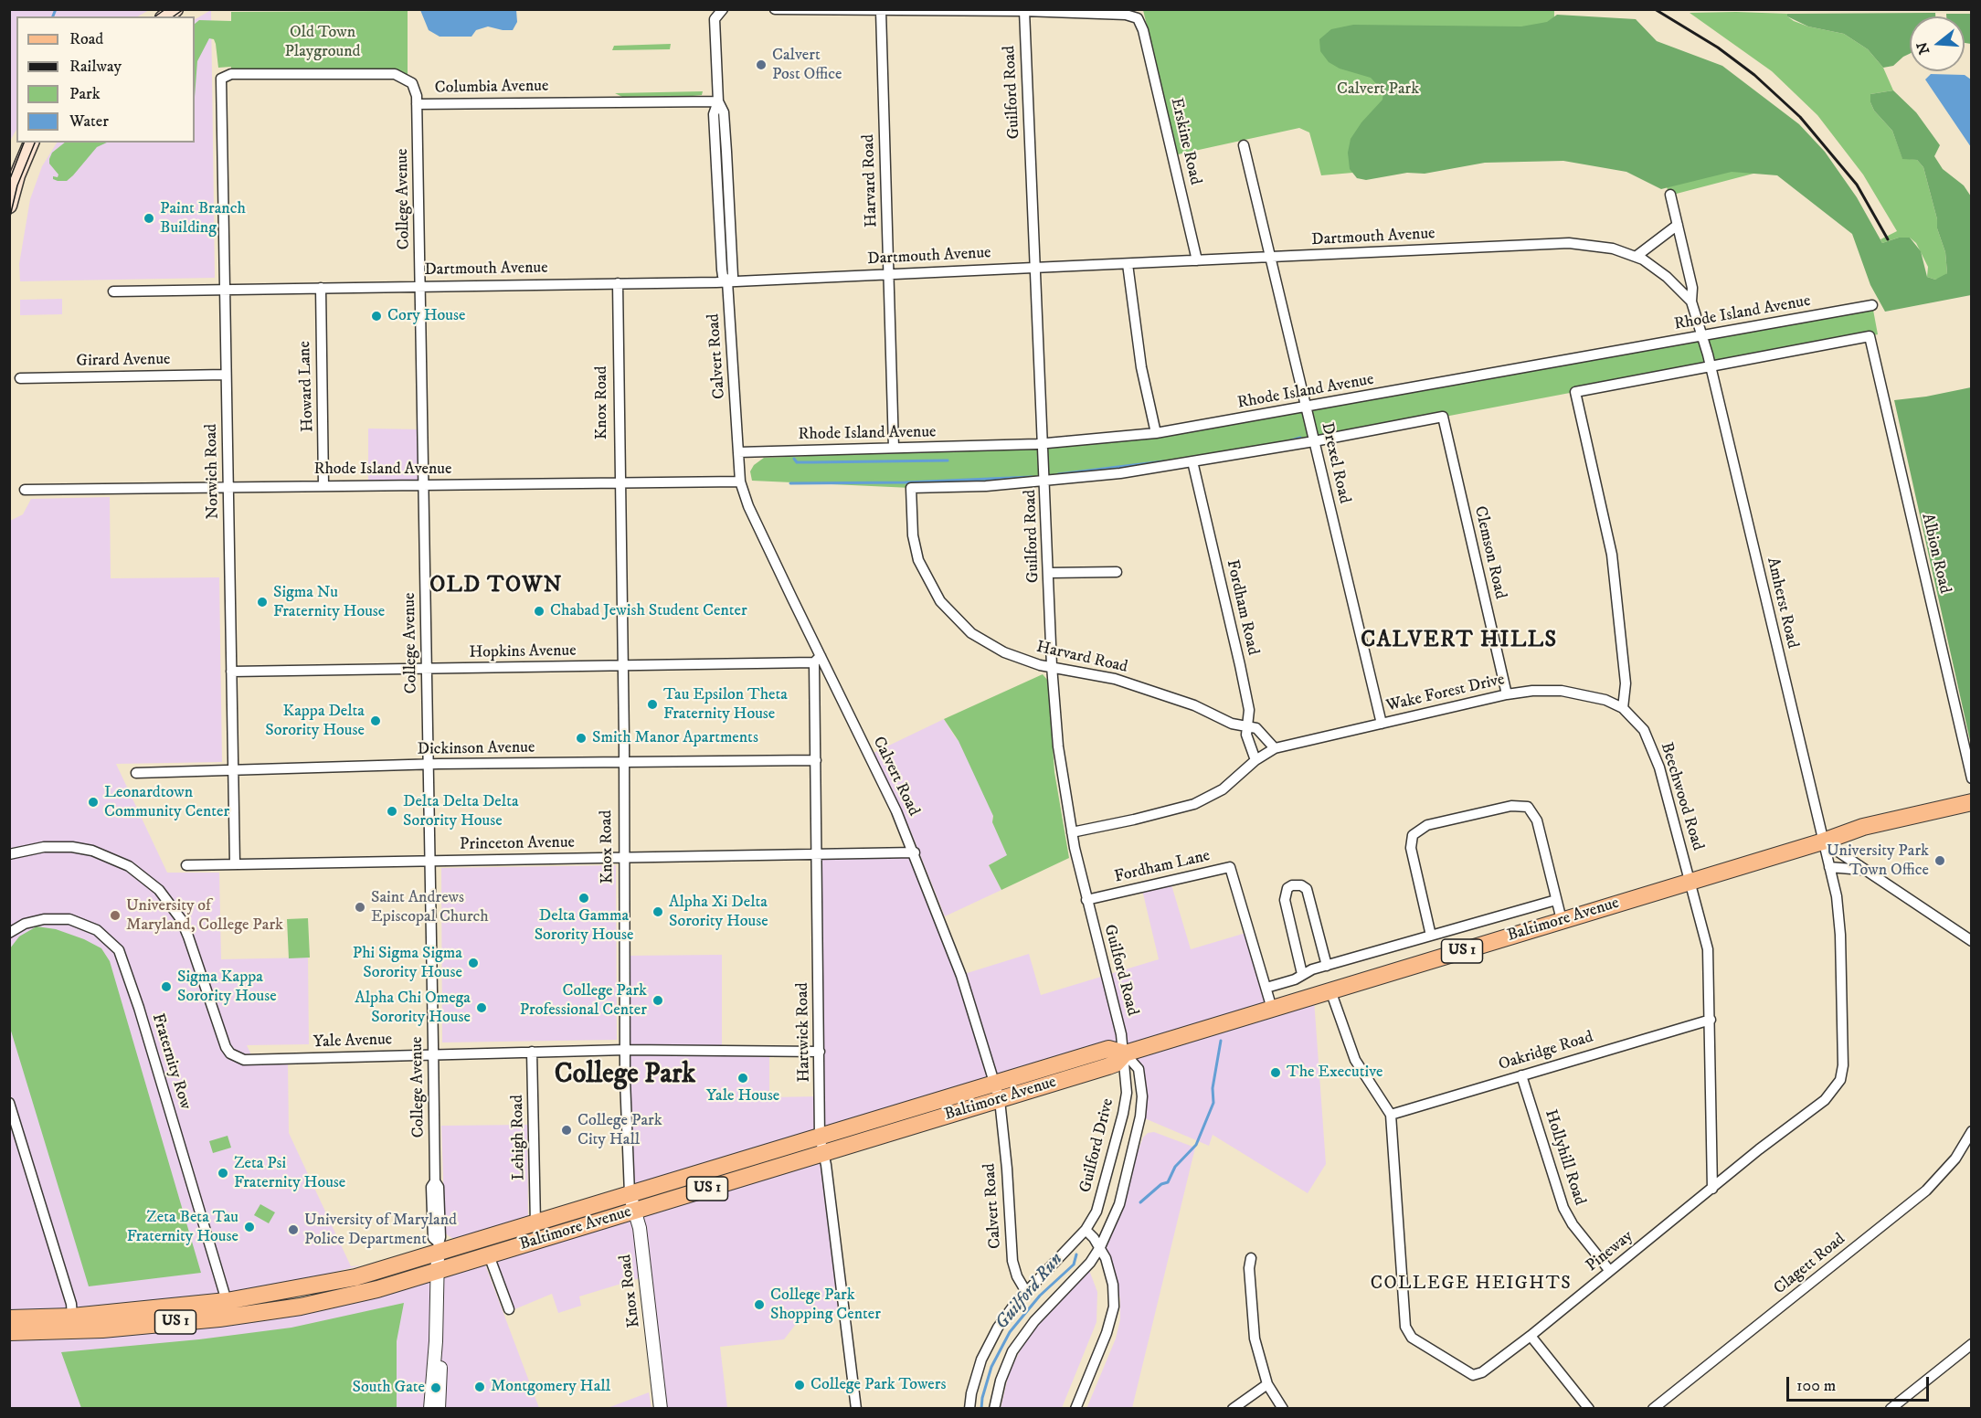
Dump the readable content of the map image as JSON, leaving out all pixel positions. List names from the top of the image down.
{
  "streets": {
    "main road": ["Baltimore Avenue", "US 1"],
    "street": [
      "Columbia Avenue",
      "Guilford Road",
      "Erskine Road",
      "Harvard Road",
      "College Avenue",
      "Dartmouth Avenue",
      "Rhode Island Avenue",
      "Calvert Road",
      "Girard Avenue",
      "Howard Lane",
      "Knox Road",
      "Drexel Road",
      "Norwich Road",
      "Clemson Road",
      "Albion Road",
      "Amherst Road",
      "Fordham Road",
      "Hopkins Avenue",
      "Wake Forest Drive",
      "Dickinson Avenue",
      "Beechwood Road",
      "Princeton Avenue",
      "Fordham Lane",
      "Hartwick Road",
      "Yale Avenue",
      "Oakridge Road",
      "Fraternity Row",
      "Lehigh Road",
      "Guilford Drive",
      "Hollyhill Road",
      "Pineway",
      "Clagett Road"
    ]
  },
  "crossings": [
    ["Columbia Avenue", "College Avenue"],
    ["Columbia Avenue", "Calvert Road"],
    ["Columbia Avenue", "Norwich Road"],
    ["Guilford Road", "Erskine Road"],
    ["Guilford Road", "Harvard Road"],
    ["Guilford Road", "Dartmouth Avenue"],
    ["Guilford Road", "Rhode Island Avenue"],
    ["Guilford Road", "Fordham Lane"],
    ["Guilford Road", "Baltimore Avenue"],
    ["Guilford Road", "Guilford Drive"],
    ["Erskine Road", "Dartmouth Avenue"],
    ["Harvard Road", "Dartmouth Avenue"],
    ["Harvard Road", "Rhode Island Avenue"],
    ["Harvard Road", "Fordham Road"],
    ["College Avenue", "Dartmouth Avenue"],
    ["College Avenue", "Rhode Island Avenue"],
    ["College Avenue", "Hopkins Avenue"],
    ["College Avenue", "Dickinson Avenue"],
    ["College Avenue", "Princeton Avenue"],
    ["College Avenue", "Baltimore Avenue"],
    ["College Avenue", "Yale Avenue"],
    ["Dartmouth Avenue", "Rhode Island Avenue"],
    ["Dartmouth Avenue", "Calvert Road"],
    ["Dartmouth Avenue", "Howard Lane"],
    ["Dartmouth Avenue", "Knox Road"],
    ["Dartmouth Avenue", "Drexel Road"],
    ["Dartmouth Avenue", "Norwich Road"],
    ["Dartmouth Avenue", "Amherst Road"],
    ["Rhode Island Avenue", "Calvert Road"],
    ["Rhode Island Avenue", "Howard Lane"],
    ["Rhode Island Avenue", "Knox Road"],
    ["Rhode Island Avenue", "Drexel Road"],
    ["Rhode Island Avenue", "Norwich Road"],
    ["Rhode Island Avenue", "Amherst Road"],
    ["Calvert Road", "Hopkins Avenue"],
    ["Calvert Road", "Princeton Avenue"],
    ["Calvert Road", "Baltimore Avenue"],
    ["Calvert Road", "Hartwick Road"],
    ["Calvert Road", "Guilford Drive"],
    ["Girard Avenue", "Norwich Road"],
    ["Knox Road", "Hopkins Avenue"],
    ["Knox Road", "Dickinson Avenue"],
    ["Knox Road", "Princeton Avenue"],
    ["Knox Road", "Baltimore Avenue"],
    ["Knox Road", "Yale Avenue"],
    ["Drexel Road", "Clemson Road"],
    ["Drexel Road", "Wake Forest Drive"],
    ["Norwich Road", "Hopkins Avenue"],
    ["Norwich Road", "Dickinson Avenue"],
    ["Norwich Road", "Princeton Avenue"],
    ["Clemson Road", "Wake Forest Drive"],
    ["Albion Road", "Amherst Road"],
    ["Amherst Road", "Baltimore Avenue"],
    ["Amherst Road", "Pineway"],
    ["Hopkins Avenue", "Hartwick Road"],
    ["Wake Forest Drive", "Beechwood Road"],
    ["Dickinson Avenue", "Hartwick Road"],
    ["Beechwood Road", "Baltimore Avenue"],
    ["Beechwood Road", "Oakridge Road"],
    ["Beechwood Road", "Pineway"],
    ["Princeton Avenue", "Hartwick Road"],
    ["Fordham Lane", "Baltimore Avenue"],
    ["Baltimore Avenue", "Hartwick Road"],
    ["Baltimore Avenue", "Fraternity Row"],
    ["Baltimore Avenue", "Lehigh Road"],
    ["Baltimore Avenue", "Guilford Drive"],
    ["Baltimore Avenue", "Pineway"],
    ["Hartwick Road", "Yale Avenue"],
    ["Yale Avenue", "Lehigh Road"],
    ["Oakridge Road", "Hollyhill Road"],
    ["Oakridge Road", "Pineway"],
    ["Hollyhill Road", "Pineway"]
  ],
  "districts": [
    "OLD TOWN",
    "CALVERT HILLS",
    "College Park",
    "COLLEGE HEIGHTS"
  ],
  "water": ["Guilford Run"],
  "parks": ["Old Town Playground", "Calvert Park"],
  "places": [
    "Calvert Post Office",
    "Paint Branch Building",
    "Cory House",
    "Sigma Nu Fraternity House",
    "Chabad Jewish Student Center",
    "Tau Epsilon Theta Fraternity House",
    "Kappa Delta Sorority House",
    "Smith Manor Apartments",
    "Leonardtown Community Center",
    "Delta Delta Delta Sorority House",
    "University Park Town Office",
    "Delta Gamma Sorority House",
    "Saint Andrews Episcopal Church",
    "Alpha Xi Delta Sorority House",
    "University of Maryland, College Park",
    "Phi Sigma Sigma Sorority House",
    "Sigma Kappa Sorority House",
    "College Park Professional Center",
    "Alpha Chi Omega Sorority House",
    "The Executive",
    "Yale House",
    "College Park City Hall",
    "Zeta Psi Fraternity House",
    "Zeta Beta Tau Fraternity House",
    "University of Maryland Police Department",
    "College Park Shopping Center",
    "College Park Towers",
    "Montgomery Hall",
    "South Gate"
  ],
  "legend": [
    "Road",
    "Railway",
    "Park",
    "Water"
  ],
  "scale_bar": "100 m",
  "north": "left"
}
